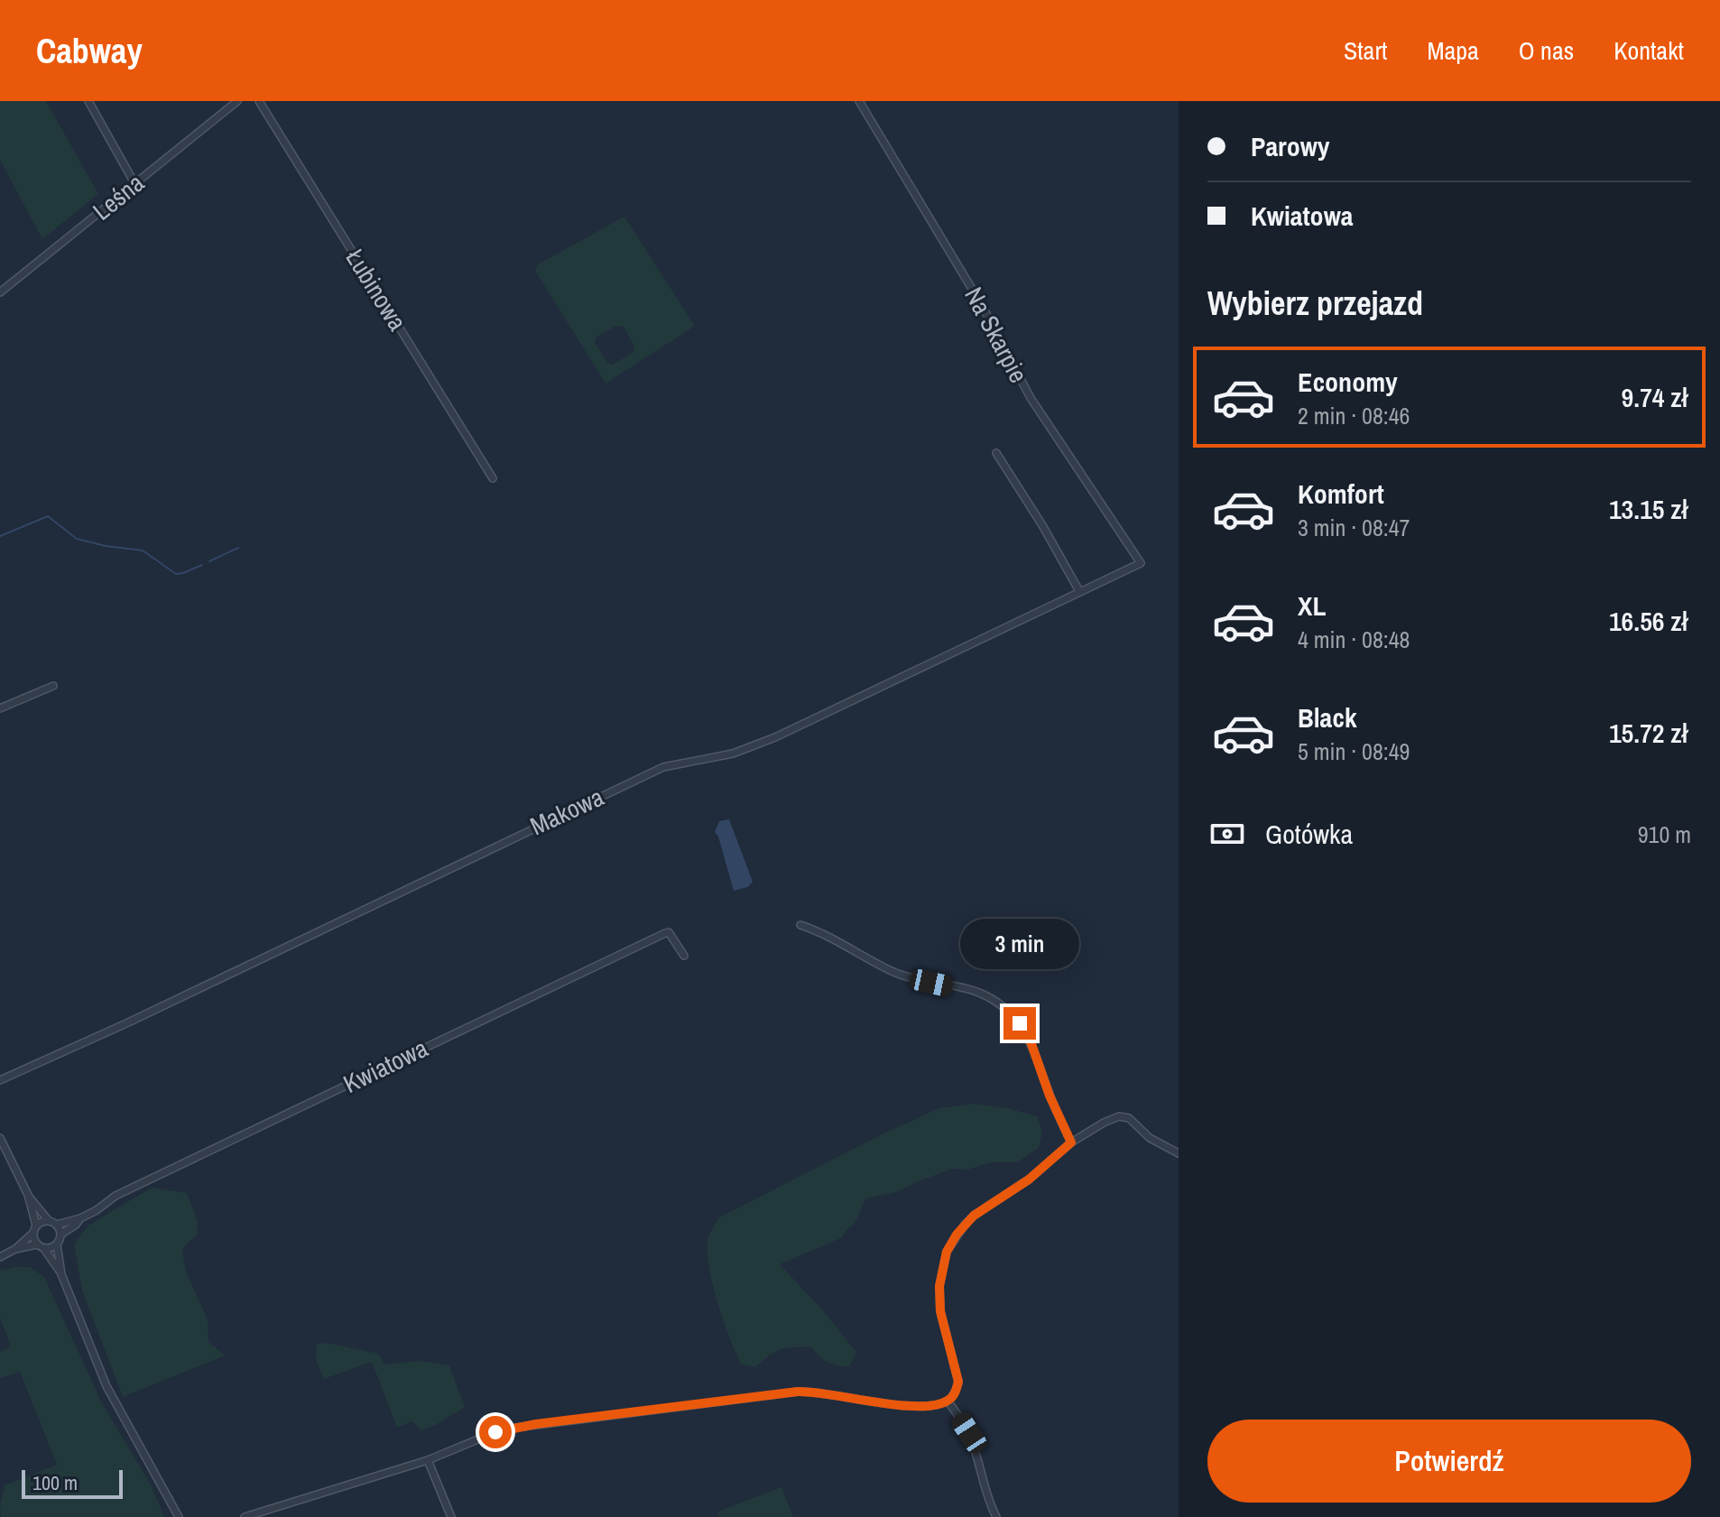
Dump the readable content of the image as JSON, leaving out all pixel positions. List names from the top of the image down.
{
  "streets": {
    "street": [
      "Leśna",
      "Łubinowa",
      "Na Skarpie",
      "Makowa",
      "Kwiatowa"
    ]
  },
  "crossings": [
    ["Na Skarpie", "Makowa"]
  ],
  "scale_bar": "100 m",
  "page": {
    "header": "Cabway",
    "nav": [
      "Start",
      "Mapa",
      "O nas",
      "Kontakt"
    ],
    "banner": ["Parowy", "Kwiatowa"],
    "heading": "Wybierz przejazd",
    "list": [
      {
        "name": "Economy",
        "note": "2 min · 08:46",
        "value": "9.74 zł"
      },
      {
        "name": "Komfort",
        "note": "3 min · 08:47",
        "value": "13.15 zł"
      },
      {
        "name": "XL",
        "note": "4 min · 08:48",
        "value": "16.56 zł"
      },
      {
        "name": "Black",
        "note": "5 min · 08:49",
        "value": "15.72 zł"
      }
    ],
    "pay": ["Gotówka", "910 m"],
    "bubble": "3 min",
    "buttons": "Potwierdź",
    "scale": "100 m"
  }
}
